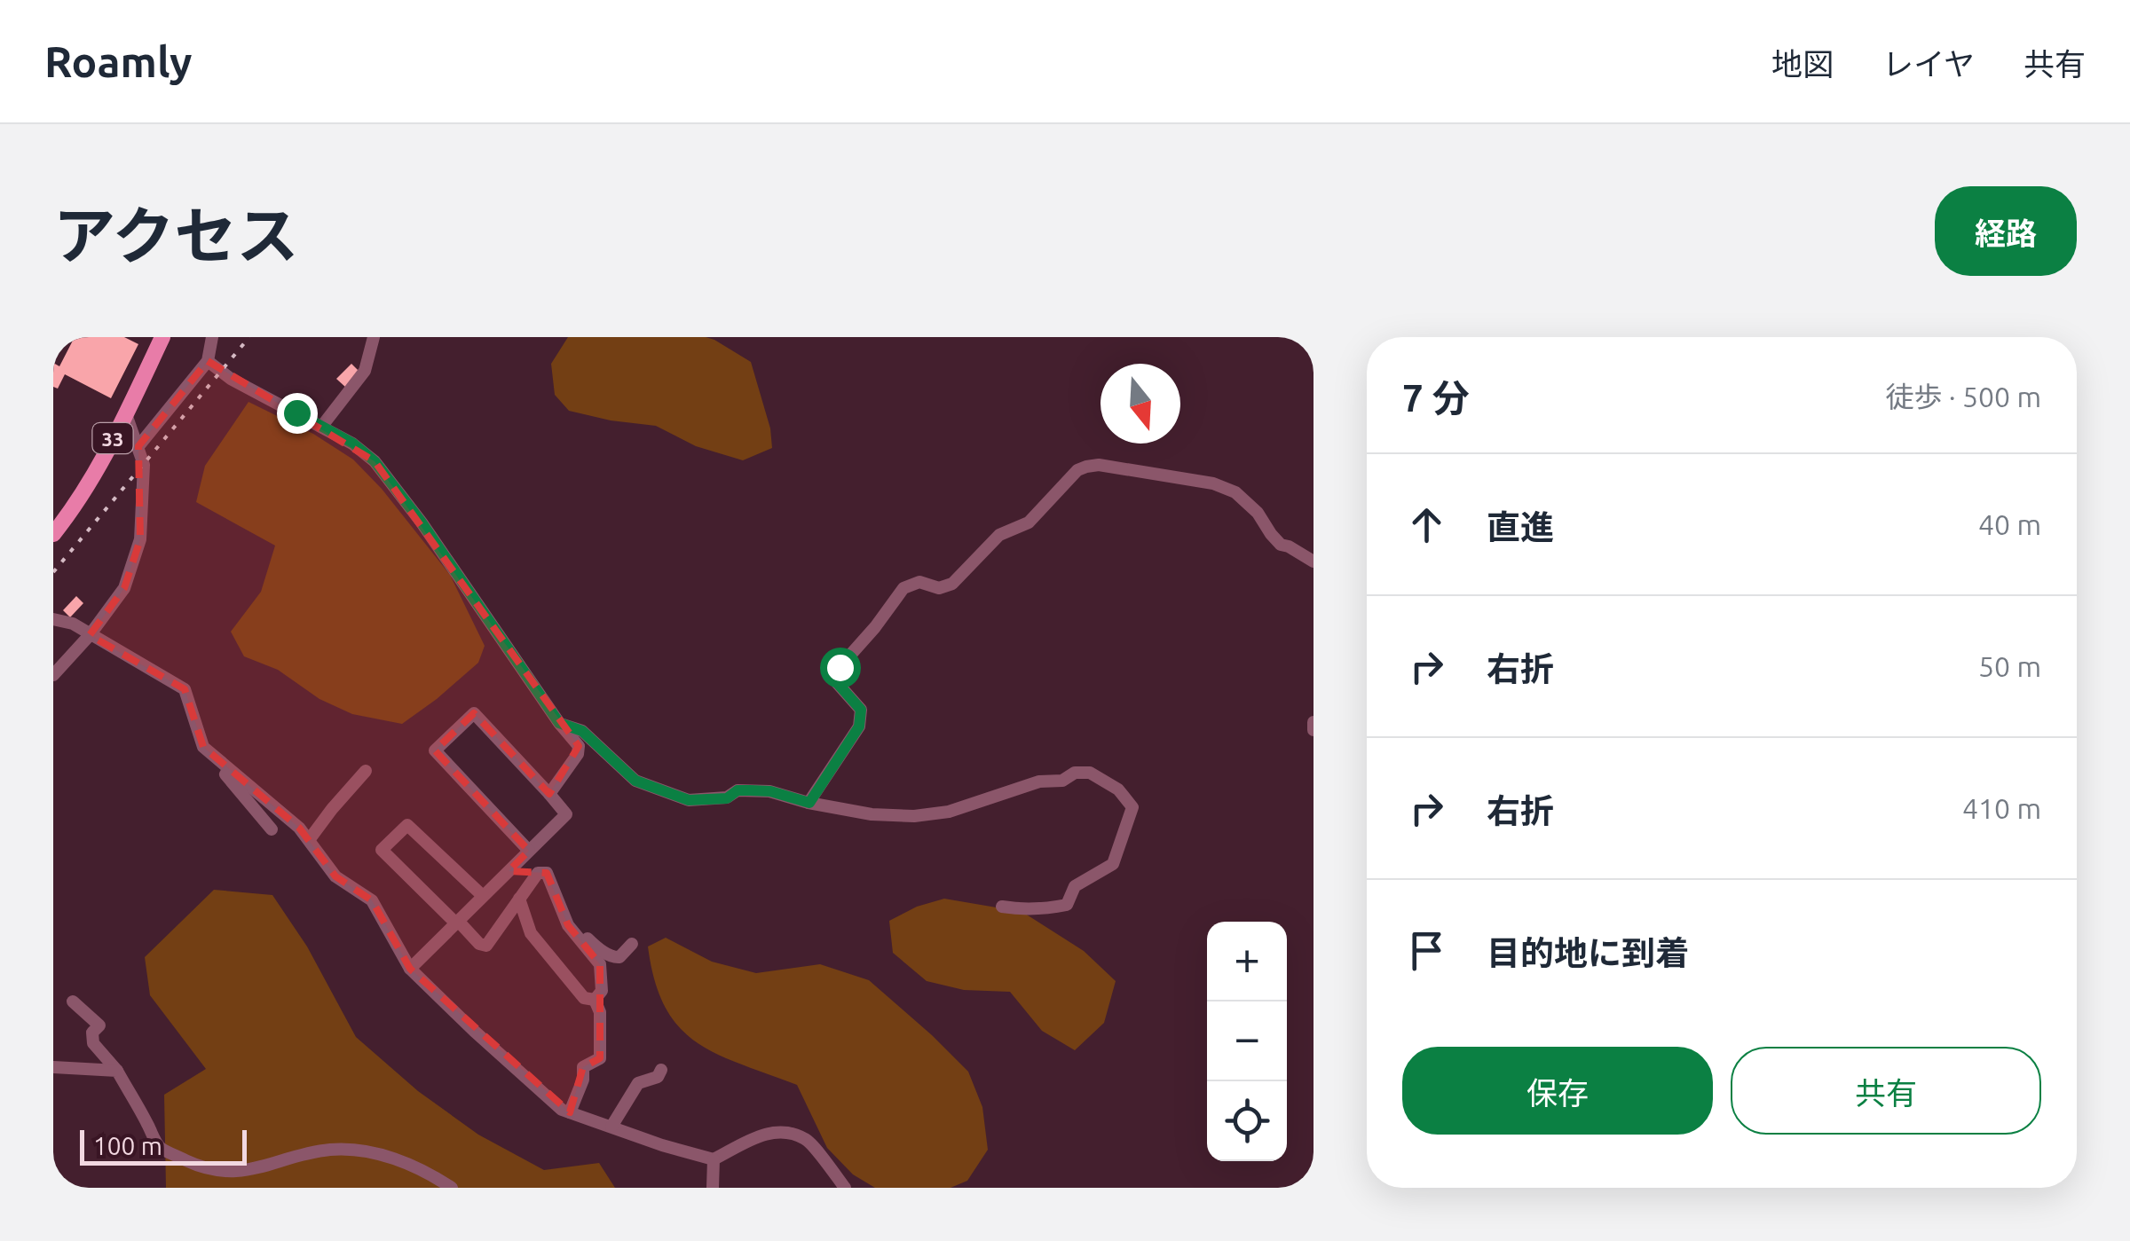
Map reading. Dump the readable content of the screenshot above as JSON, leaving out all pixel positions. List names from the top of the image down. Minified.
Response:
{"streets":{"main road":["33"]},"scale_bar":"100 m","north":"bottom","page":{"header":"Roamly","nav":["地図","レイヤ","共有"],"title":"アクセス","buttons":["経路",["保存","共有"]],"heading":["7 分","徒歩 · 500 m"],"list":[["直進","40 m"],["右折","50 m"],["右折","410 m"],"目的地に到着"],"map_buttons":["+","−"],"scale":"100 m"}}
